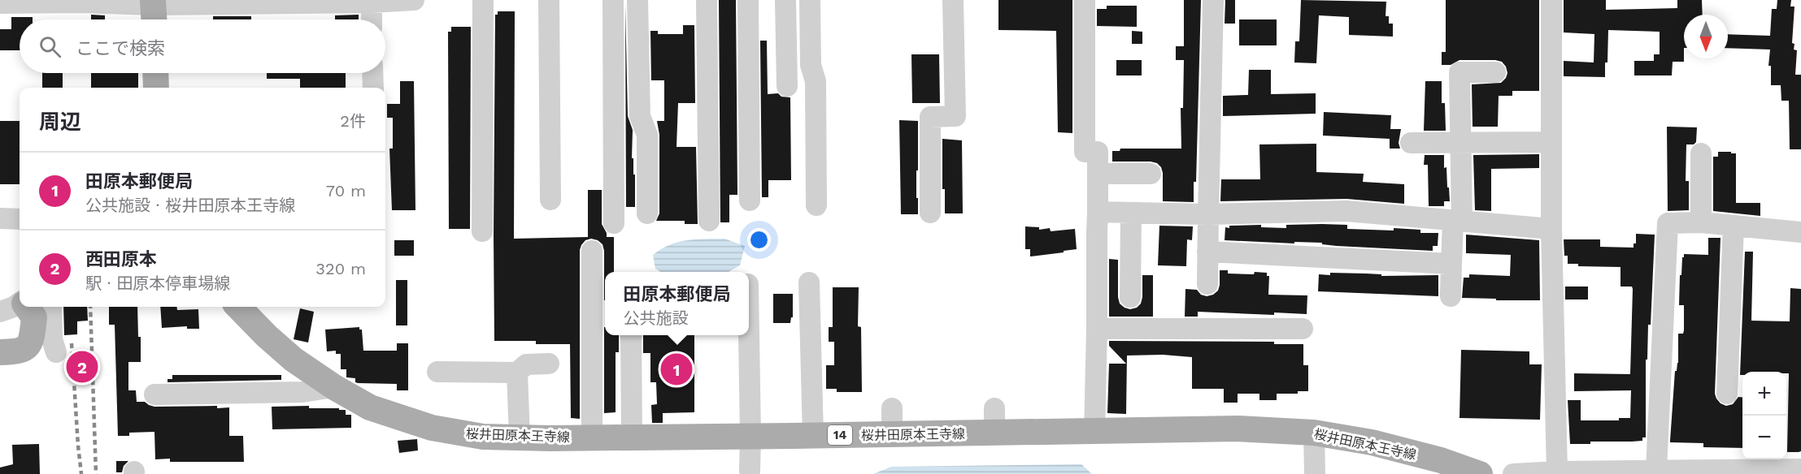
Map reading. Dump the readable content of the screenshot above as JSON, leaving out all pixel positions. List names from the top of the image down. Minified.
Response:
{"streets":{"main road":["桜井田原本王寺線","14"]},"north":"bottom","page":{"search":"ここで検索","heading":["周辺","2件"],"list":[{"mark":"1","name":"田原本郵便局","note":"公共施設 · 桜井田原本王寺線","value":"70 m"},{"mark":"2","name":"西田原本","note":"駅 · 田原本停車場線","value":"320 m"}],"popup":["田原本郵便局","公共施設"],"pins":["2","1"],"map_buttons":["+","−"]}}
